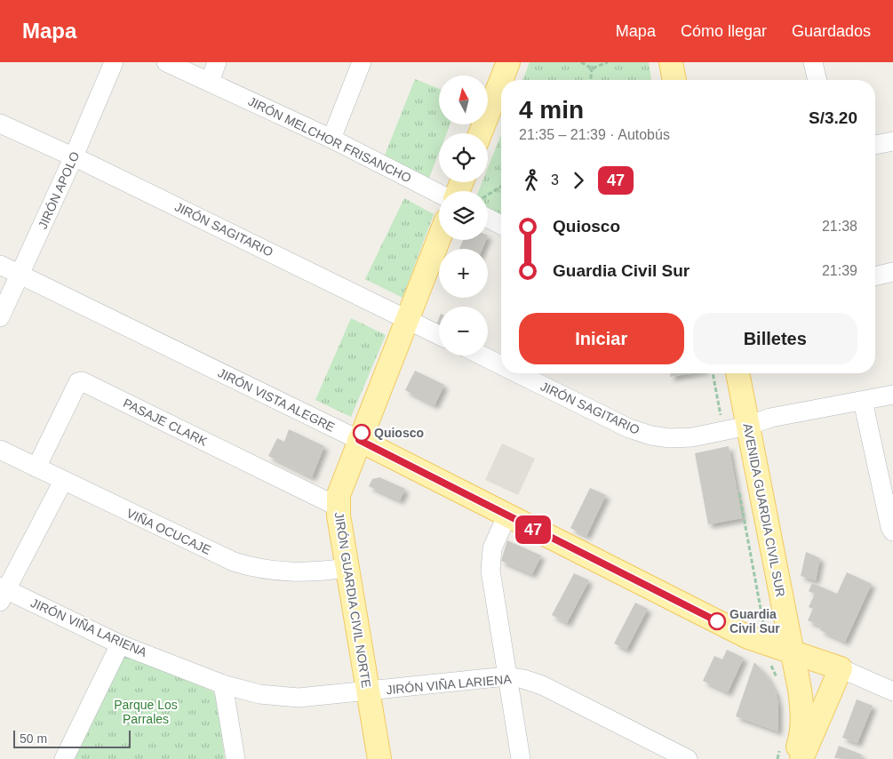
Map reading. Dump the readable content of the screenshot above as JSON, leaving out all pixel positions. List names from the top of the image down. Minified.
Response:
{"streets":{"main road":["JIRÓN VISTA ALEGRE","AVENIDA GUARDIA CIVIL SUR","JIRÓN GUARDIA CIVIL NORTE"],"street":["JIRÓN MELCHOR FRISANCHO","JIRÓN APOLO","JIRÓN SAGITARIO","PASAJE CLARK","VIÑA OCUCAJE","JIRÓN VIÑA LARIENA"]},"crossings":[["JIRÓN APOLO","JIRÓN SAGITARIO"],["JIRÓN APOLO","JIRÓN VISTA ALEGRE"],["JIRÓN SAGITARIO","AVENIDA GUARDIA CIVIL SUR"],["JIRÓN SAGITARIO","JIRÓN GUARDIA CIVIL NORTE"],["JIRÓN VISTA ALEGRE","AVENIDA GUARDIA CIVIL SUR"],["JIRÓN VISTA ALEGRE","JIRÓN GUARDIA CIVIL NORTE"],["PASAJE CLARK","VIÑA OCUCAJE"],["PASAJE CLARK","JIRÓN GUARDIA CIVIL NORTE"],["VIÑA OCUCAJE","JIRÓN GUARDIA CIVIL NORTE"],["JIRÓN GUARDIA CIVIL NORTE","JIRÓN VIÑA LARIENA"]],"parks":["Parque Los Parrales"],"places":["Quiosco","Guardia Civil Sur"],"lines":["bus line 47"],"scale_bar":"50 m","north":"top","page":{"header":"Mapa","nav":["Mapa","Cómo llegar","Guardados"],"on_map":"47","map_buttons":["+","−"],"heading":["4 min","21:35 – 21:39 · Autobús","S/3.20"],"legs":["3","47"],"list":[{"name":"Quiosco","value":"21:38"},{"name":"Guardia Civil Sur","value":"21:39"}],"buttons":["Iniciar","Billetes"],"scale":"50 m"}}
